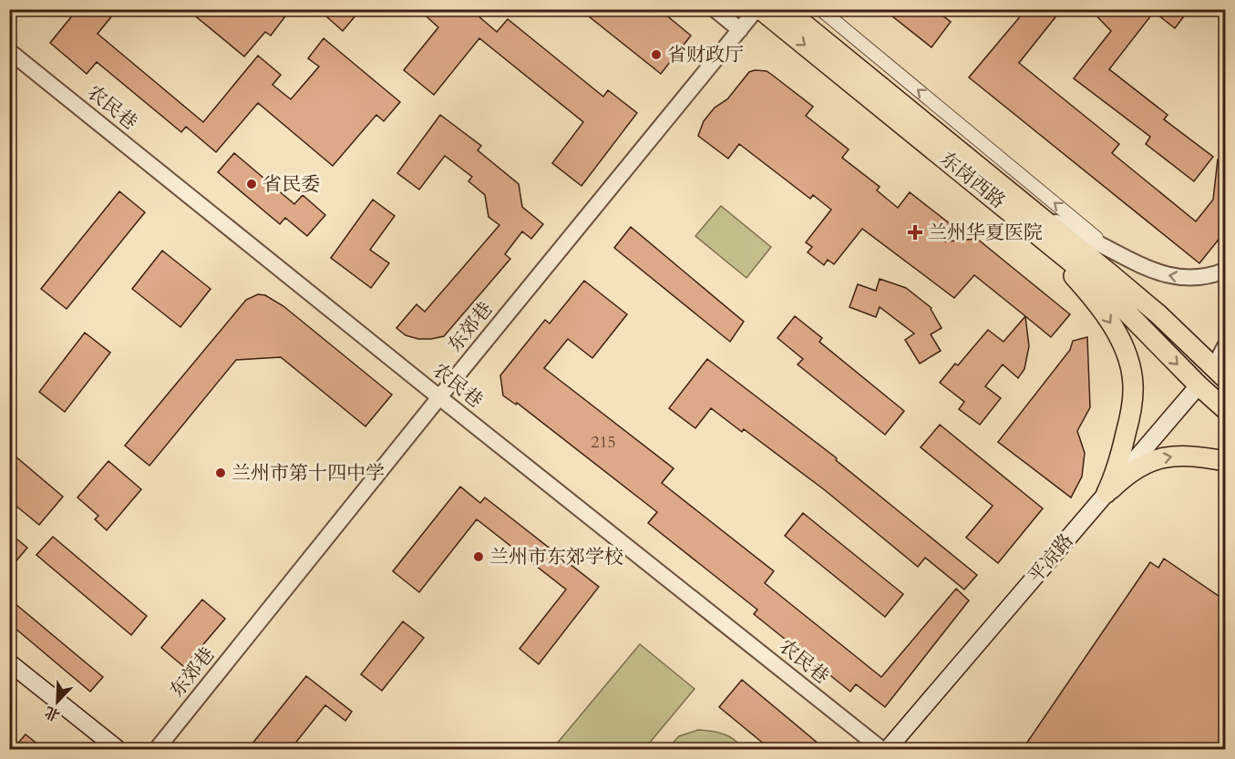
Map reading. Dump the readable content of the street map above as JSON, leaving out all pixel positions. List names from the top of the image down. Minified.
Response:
{"streets":{"main road":["东岗西路","平凉路"],"street":["农民巷","东郊巷"]},"crossings":[["农民巷","东郊巷"],["东岗西路","东郊巷"],["东岗西路","平凉路"]],"places":{"other":["省财政厅","省民委","兰州市第十四中学","兰州市东郊学校"],"health":["兰州华夏医院"]},"house_numbers":["215"],"north":"bottom left"}
